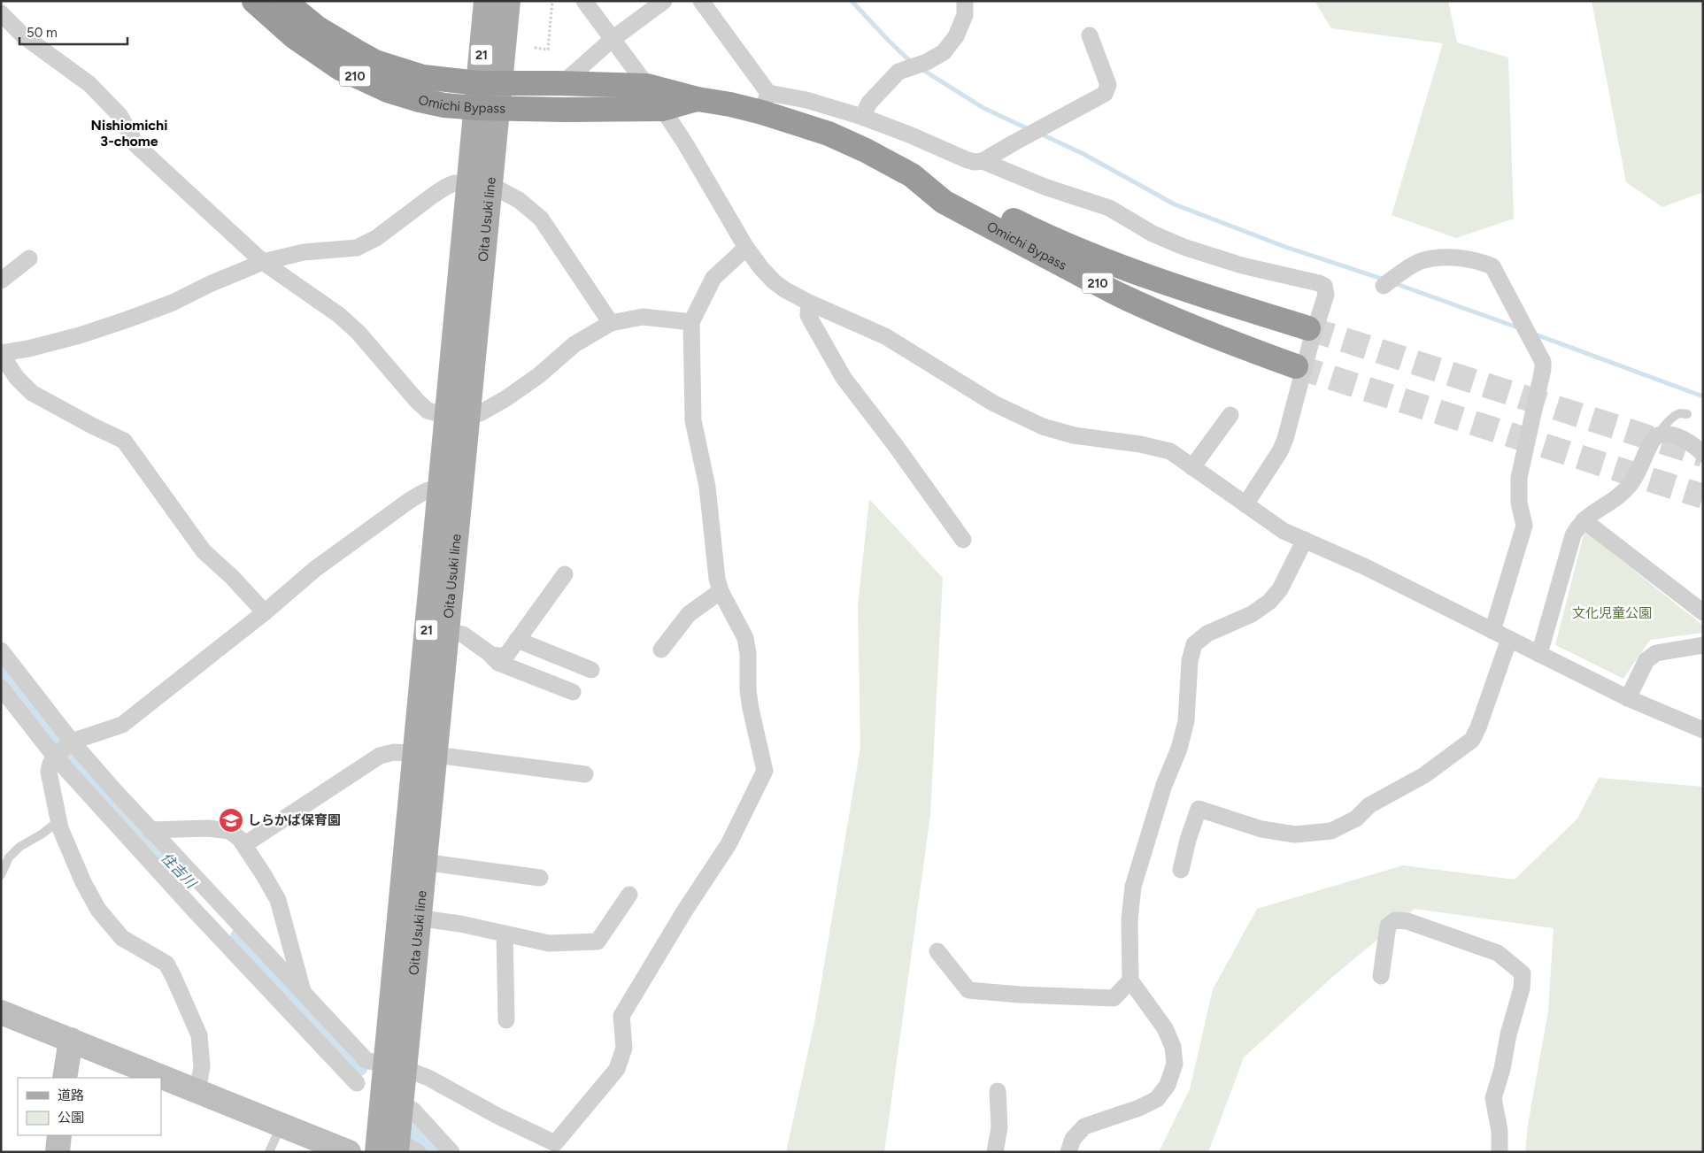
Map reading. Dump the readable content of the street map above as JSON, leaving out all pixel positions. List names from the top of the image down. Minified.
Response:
{"streets":{"highway":["210","Omichi Bypass"],"main road":["21","Oita Usuki line"]},"crossings":[["Omichi Bypass","Oita Usuki line"]],"districts":["Nishiomichi 3-chome"],"water":["住吉川"],"parks":["文化児童公園"],"places":{"school or university":["しらかば保育園"]},"legend":["道路","公園"],"scale_bar":"50 m"}
